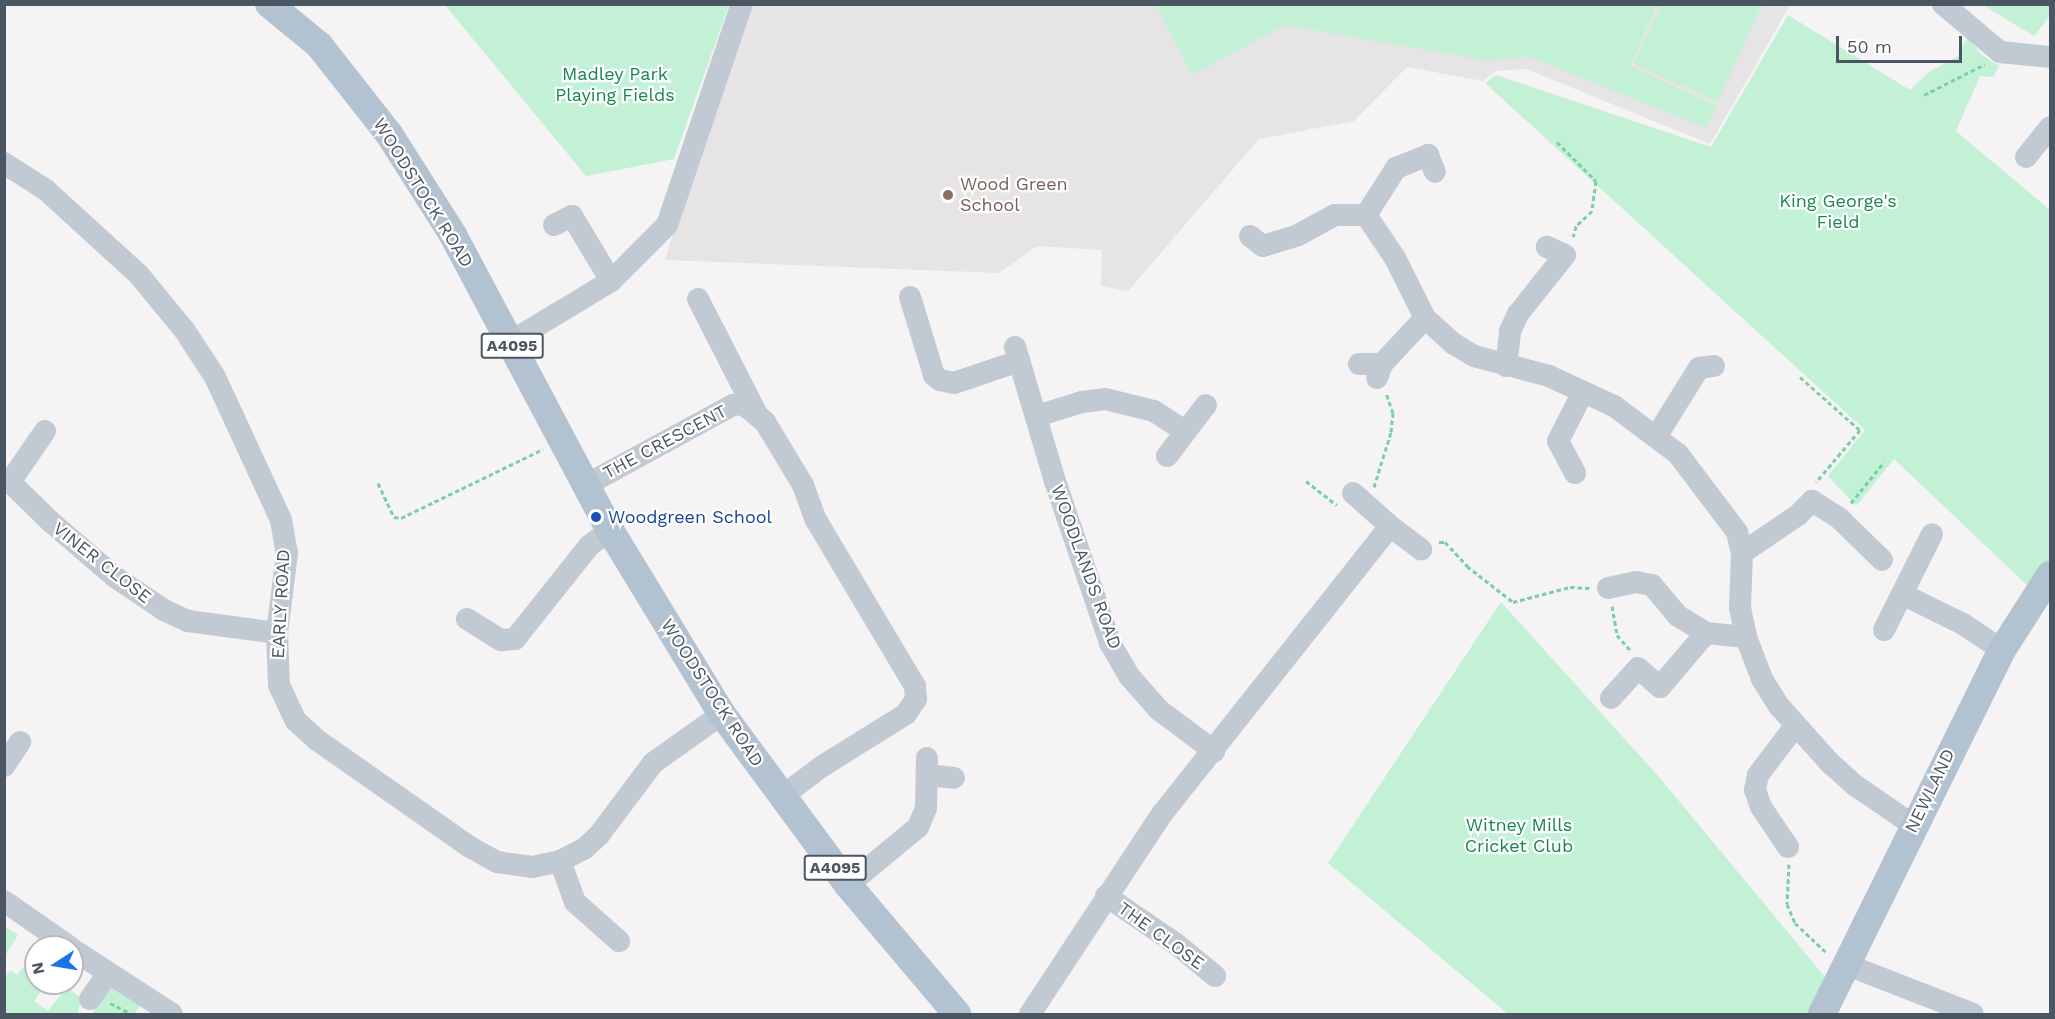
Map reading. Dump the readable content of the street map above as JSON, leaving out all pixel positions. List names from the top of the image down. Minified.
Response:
{"streets":{"main road":["WOODSTOCK ROAD","A4095","NEWLAND"],"street":["THE CRESCENT","VINER CLOSE","WOODLANDS ROAD","EARLY ROAD","THE CLOSE"]},"crossings":[["WOODSTOCK ROAD","THE CRESCENT"],["WOODSTOCK ROAD","EARLY ROAD"],["VINER CLOSE","EARLY ROAD"]],"parks":["Madley Park Playing Fields","King George's Field","Witney Mills Cricket Club"],"places":["Wood Green School","Woodgreen School"],"scale_bar":"50 m","north":"left"}
